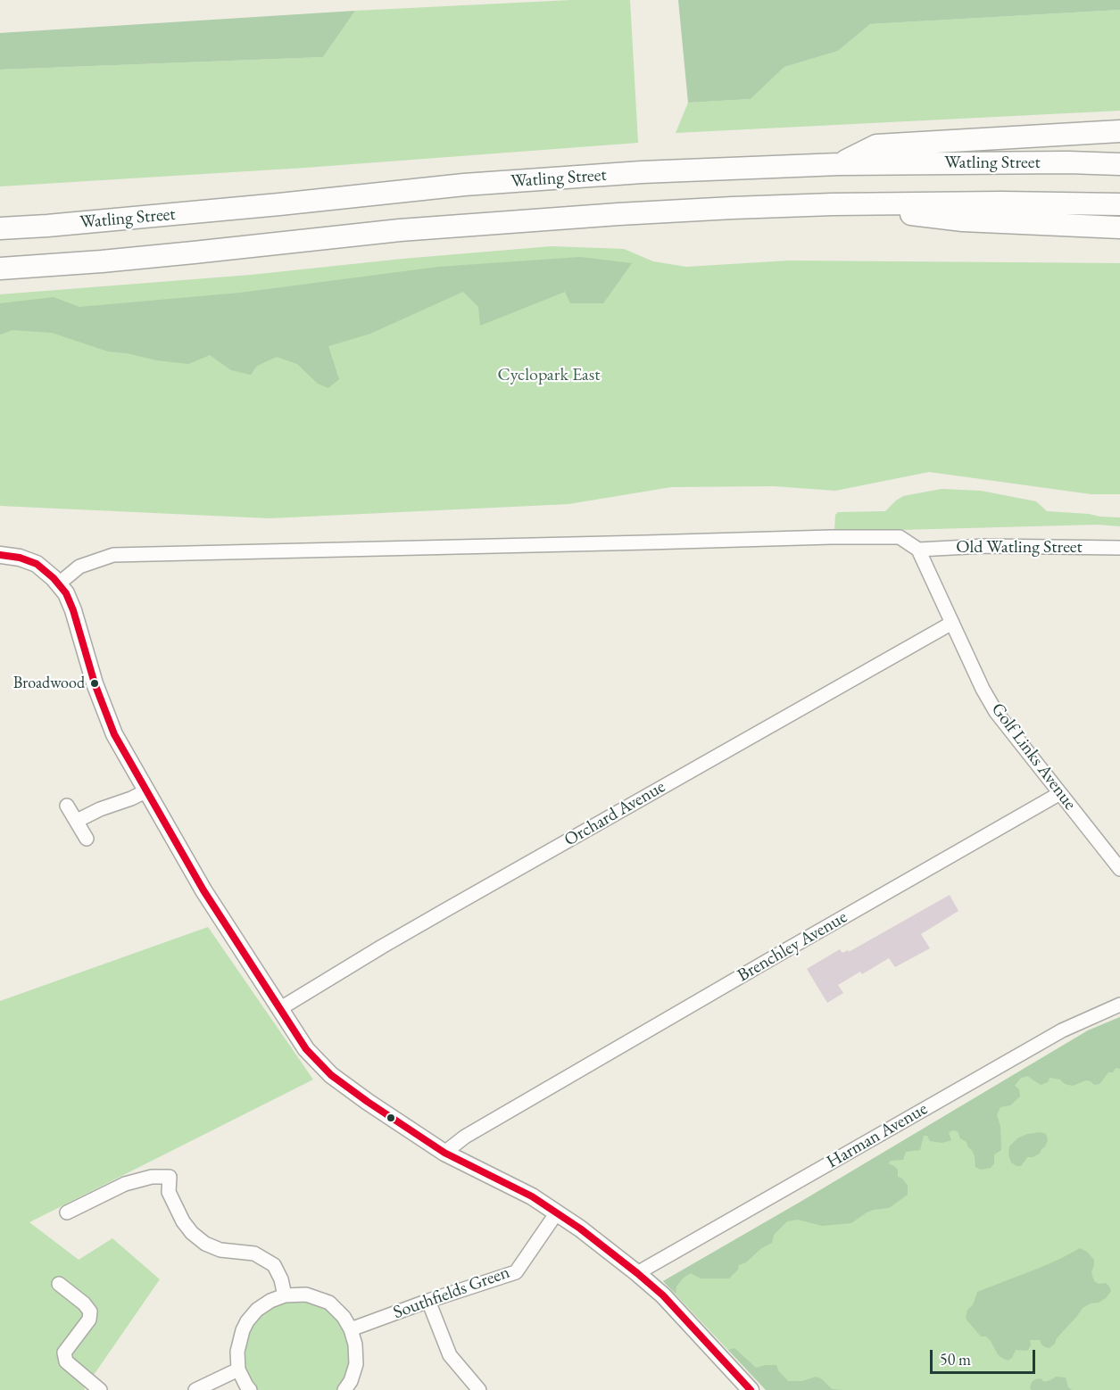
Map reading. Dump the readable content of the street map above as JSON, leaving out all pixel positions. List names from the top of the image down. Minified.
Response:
{"streets":{"highway":["Watling Street"],"street":["Old Watling Street","Golf Links Avenue","Orchard Avenue","Brenchley Avenue","Harman Avenue","Southfields Green"]},"crossings":[["Old Watling Street","Golf Links Avenue"],["Golf Links Avenue","Orchard Avenue"],["Golf Links Avenue","Brenchley Avenue"]],"parks":["Cyclopark East"],"places":["Broadwood"],"scale_bar":"50 m"}
